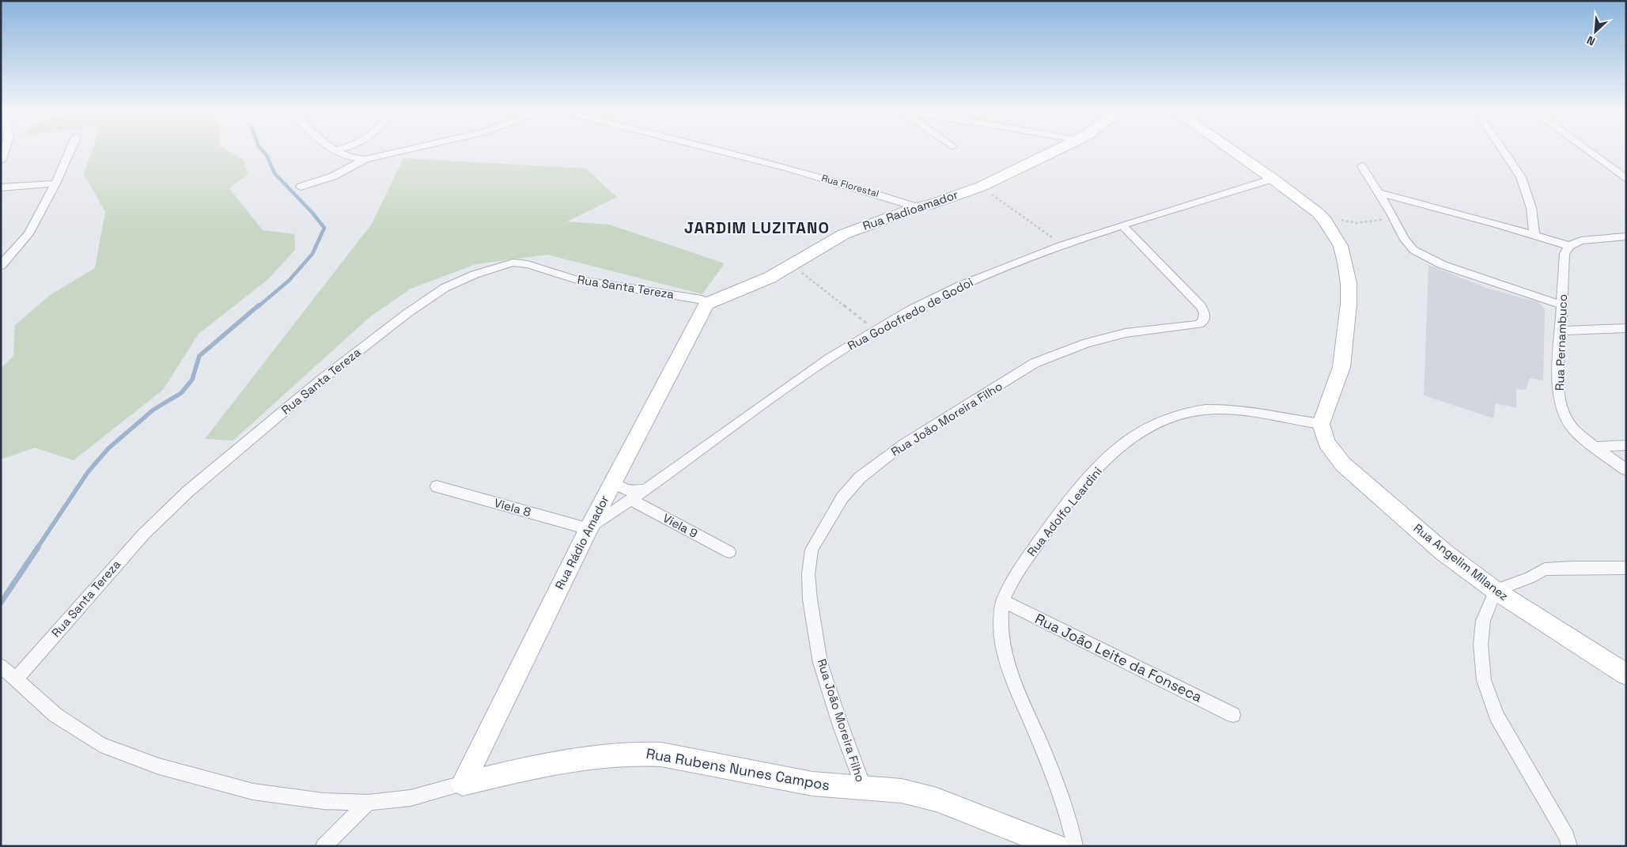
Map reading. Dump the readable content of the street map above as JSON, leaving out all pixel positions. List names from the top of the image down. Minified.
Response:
{"streets":{"street":["Rua Florestal","Rua Radioamador","Rua Santa Tereza","Rua Godofredo de Godoi","Rua Pernambuco","Rua João Moreira Filho","Viela 8","Rua Adolfo Leardini","Viela 9","Rua Rádio Amador","Rua Angelim Milanez","Rua João Leite da Fonseca","Rua Rubens Nunes Campos"]},"crossings":[["Rua Florestal","Rua Radioamador"],["Rua Radioamador","Rua Santa Tereza"],["Rua Radioamador","Rua Rádio Amador"],["Rua Santa Tereza","Rua Rádio Amador"],["Rua Santa Tereza","Rua Rubens Nunes Campos"],["Rua Godofredo de Godoi","Rua João Moreira Filho"],["Rua Godofredo de Godoi","Viela 8"],["Rua Godofredo de Godoi","Viela 9"],["Rua Godofredo de Godoi","Rua Rádio Amador"],["Rua João Moreira Filho","Rua Rubens Nunes Campos"],["Viela 8","Rua Rádio Amador"],["Rua Adolfo Leardini","Rua Angelim Milanez"],["Rua Adolfo Leardini","Rua João Leite da Fonseca"],["Rua Rádio Amador","Rua Rubens Nunes Campos"]],"districts":["JARDIM LUZITANO"],"north":"bottom left"}
